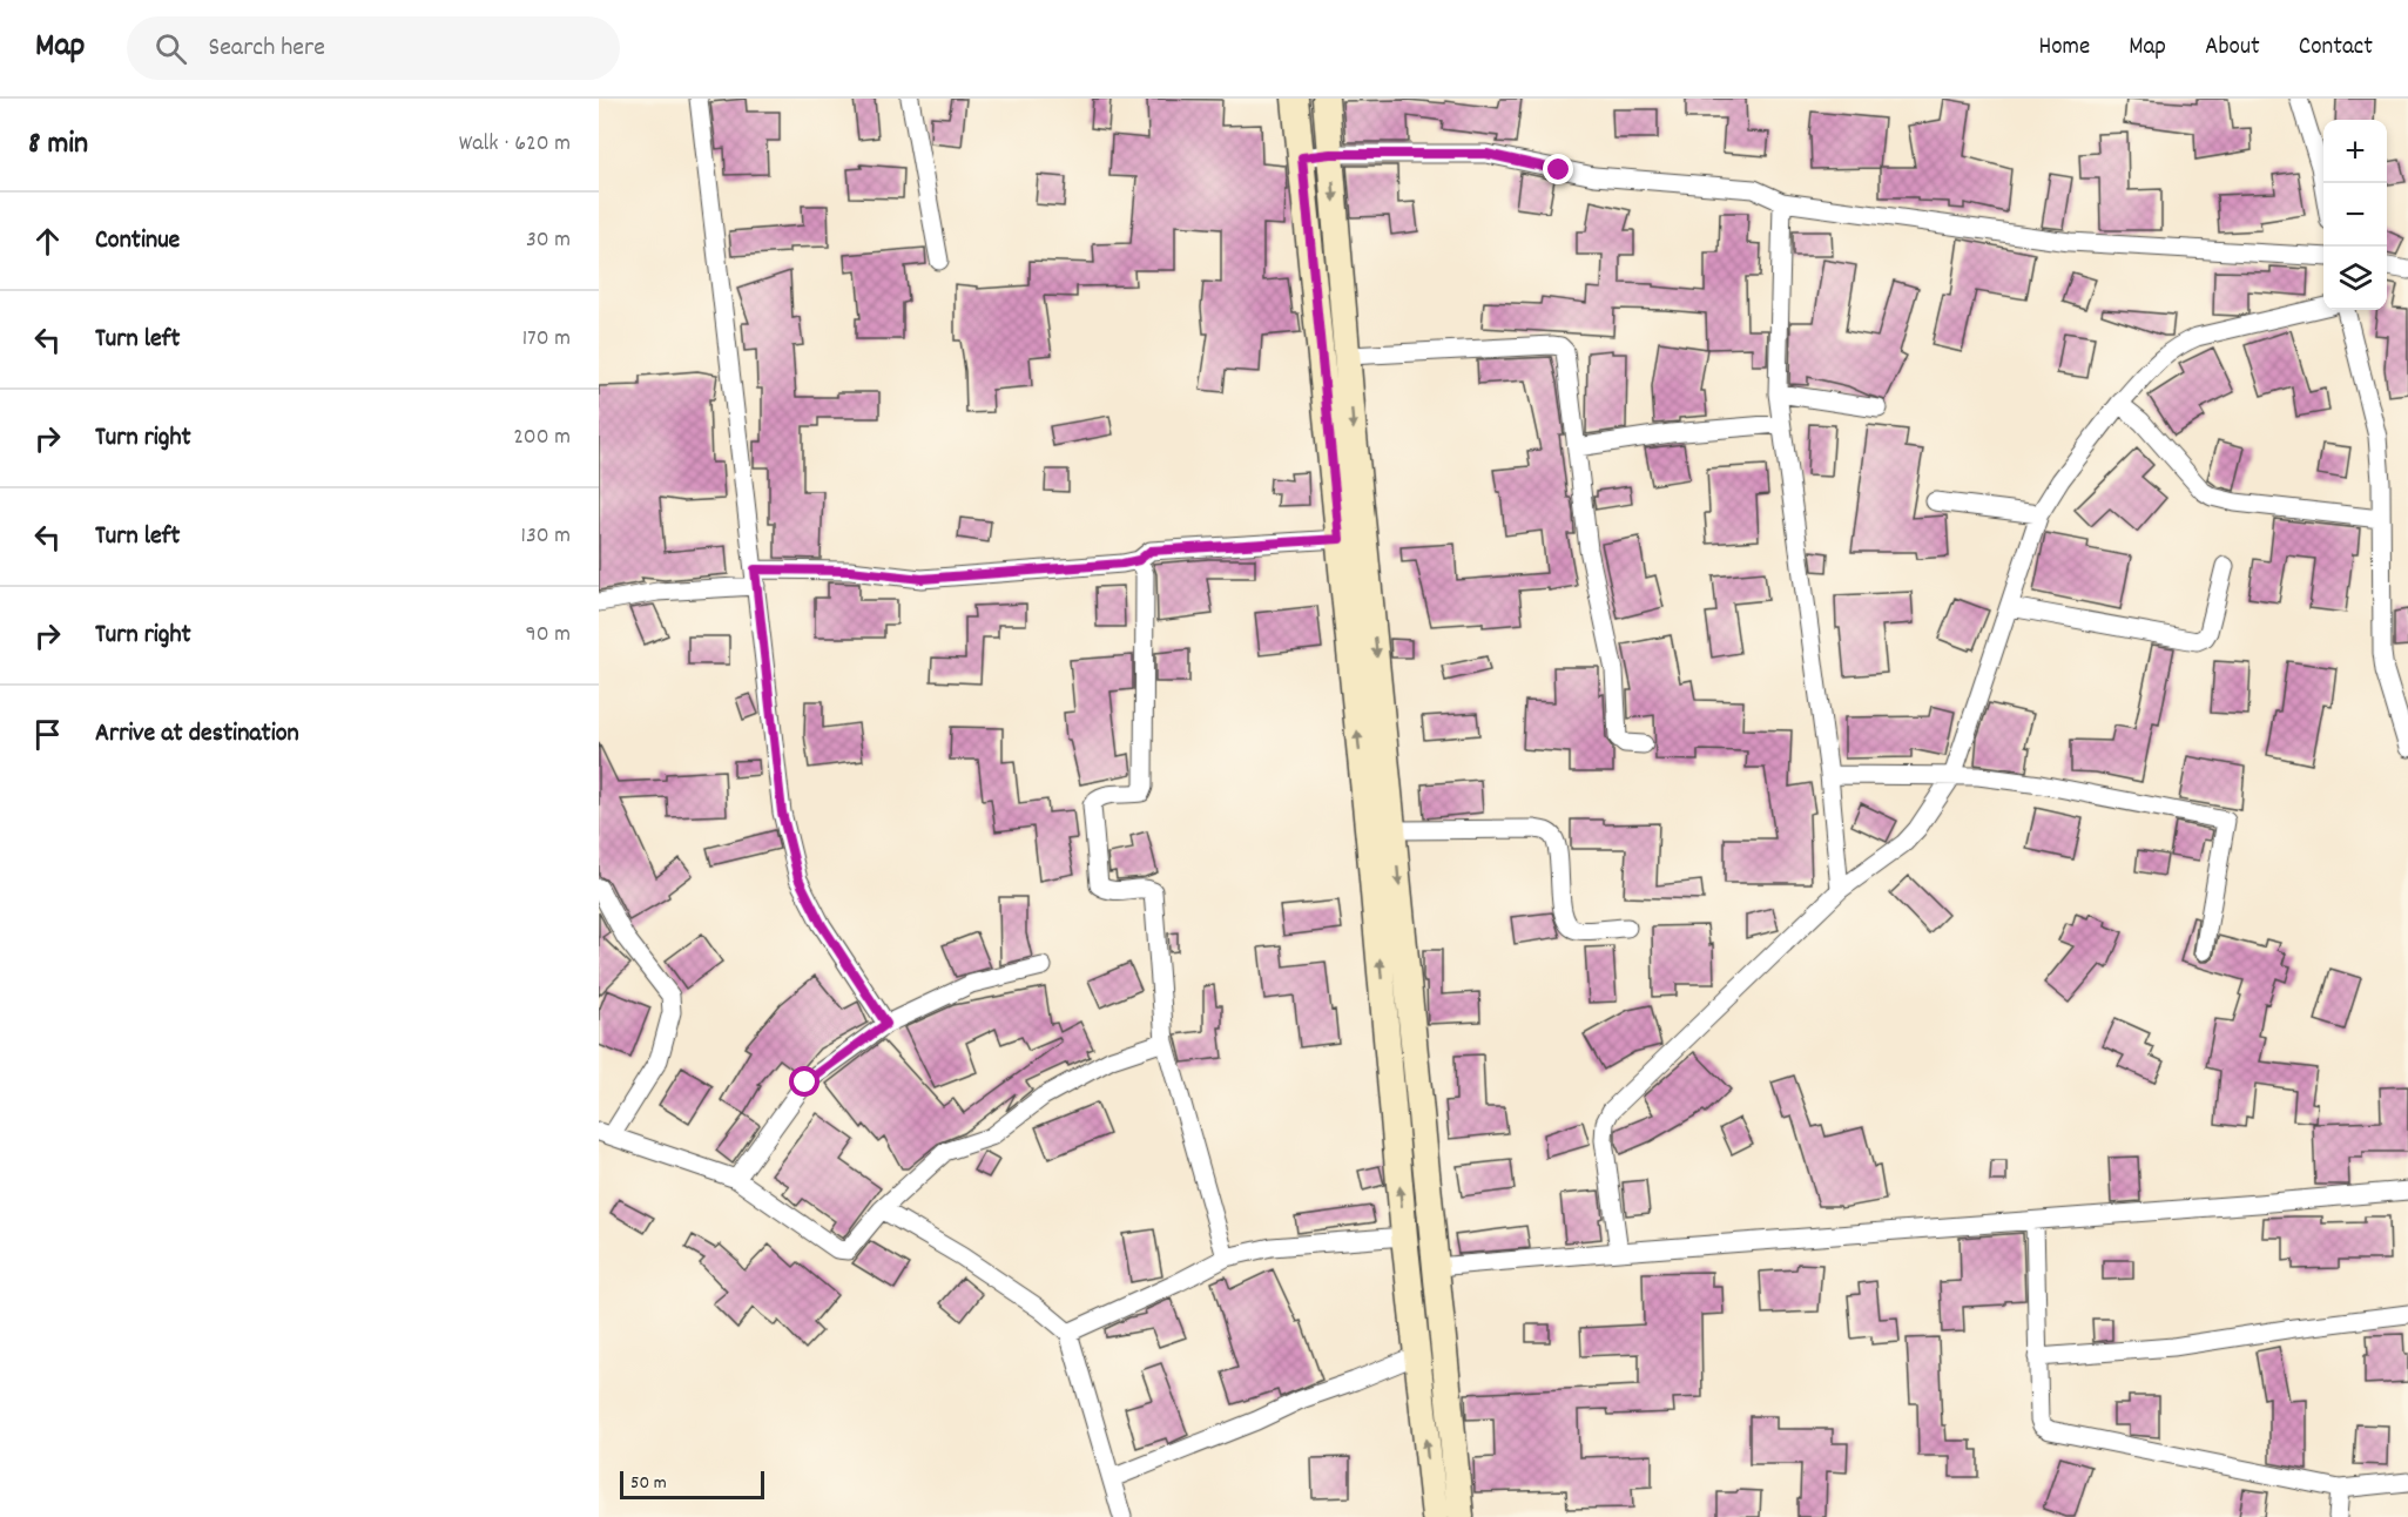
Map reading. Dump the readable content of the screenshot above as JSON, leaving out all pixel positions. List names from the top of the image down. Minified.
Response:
{"scale_bar":"50 m","page":{"header":"Map","search":"Search here","nav":["Home","Map","About","Contact"],"heading":["8 min","Walk · 620 m"],"map_buttons":["+","−"],"list":[["Continue","30 m"],["Turn left","170 m"],["Turn right","200 m"],["Turn left","130 m"],["Turn right","90 m"],"Arrive at destination"],"scale":"50 m"}}
